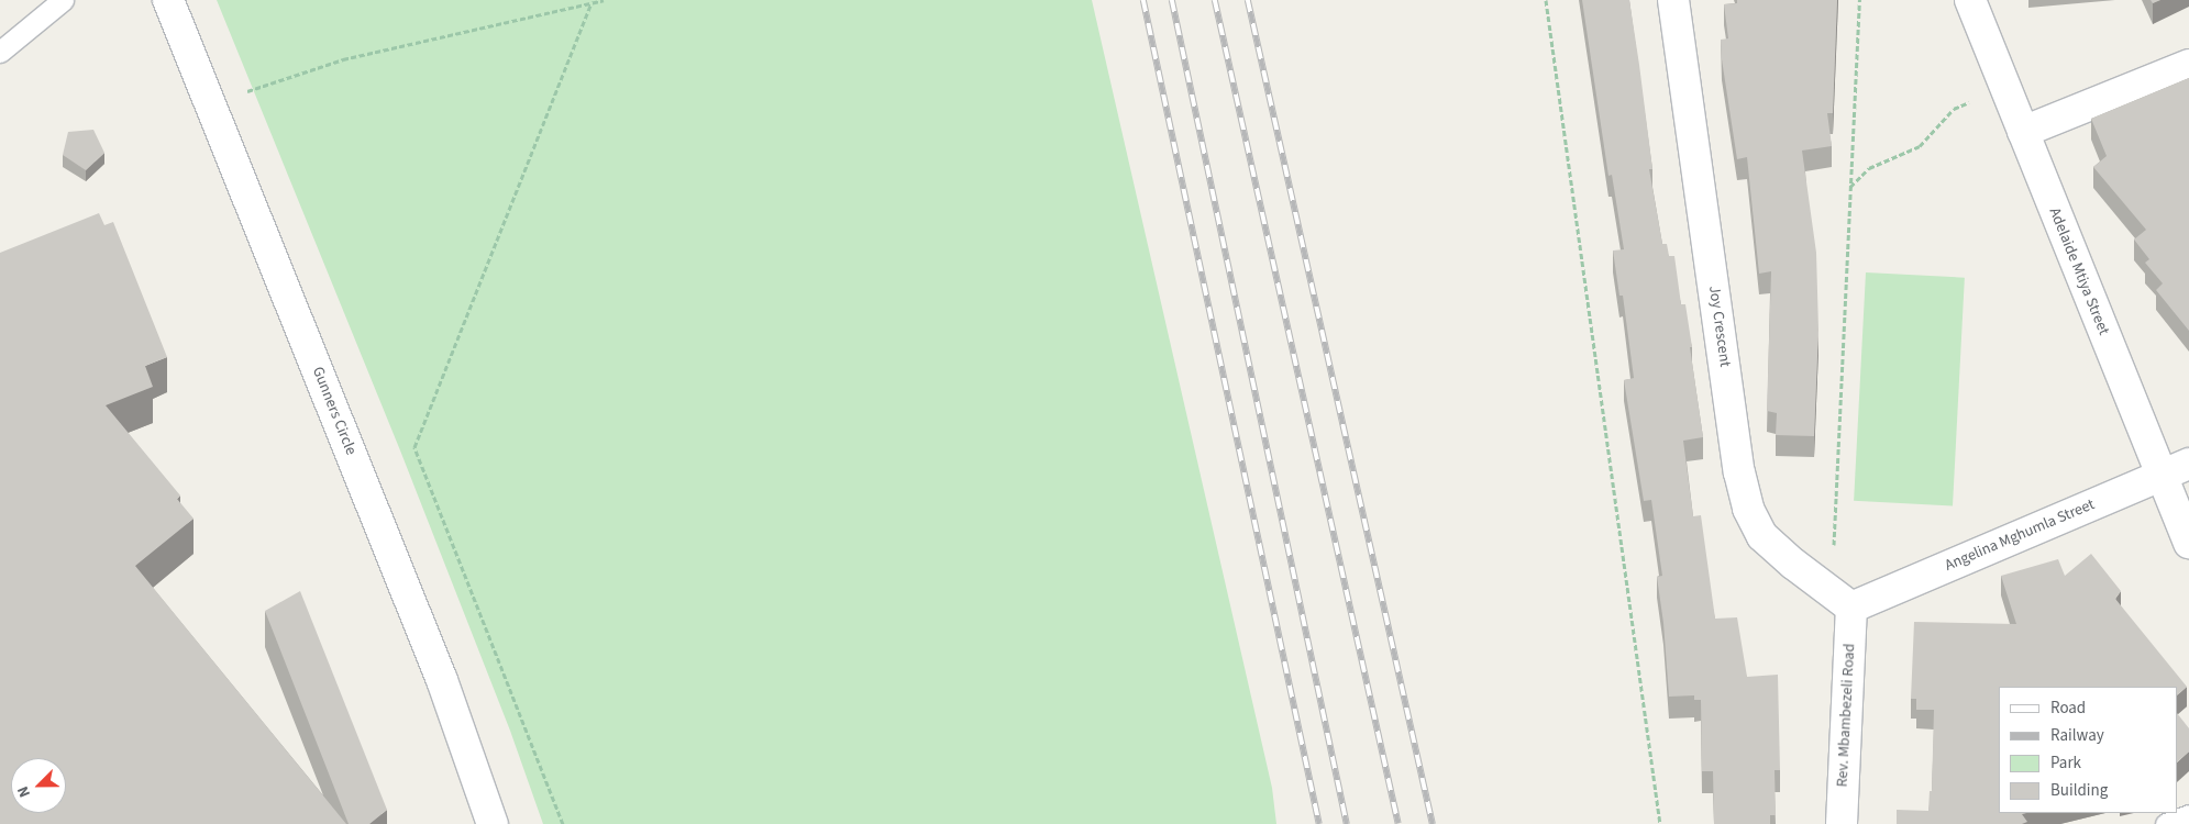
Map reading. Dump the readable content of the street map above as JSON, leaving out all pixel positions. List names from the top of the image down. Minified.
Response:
{"streets":{"street":["Adelaide Mtiya Street","Joy Crescent","Gunners Circle","Angelina Mghumla Street","Rev. Mbambezeli Road"]},"crossings":[["Adelaide Mtiya Street","Angelina Mghumla Street"],["Joy Crescent","Angelina Mghumla Street"],["Joy Crescent","Rev. Mbambezeli Road"],["Angelina Mghumla Street","Rev. Mbambezeli Road"]],"legend":["Road","Railway","Park","Building"],"north":"bottom left"}
